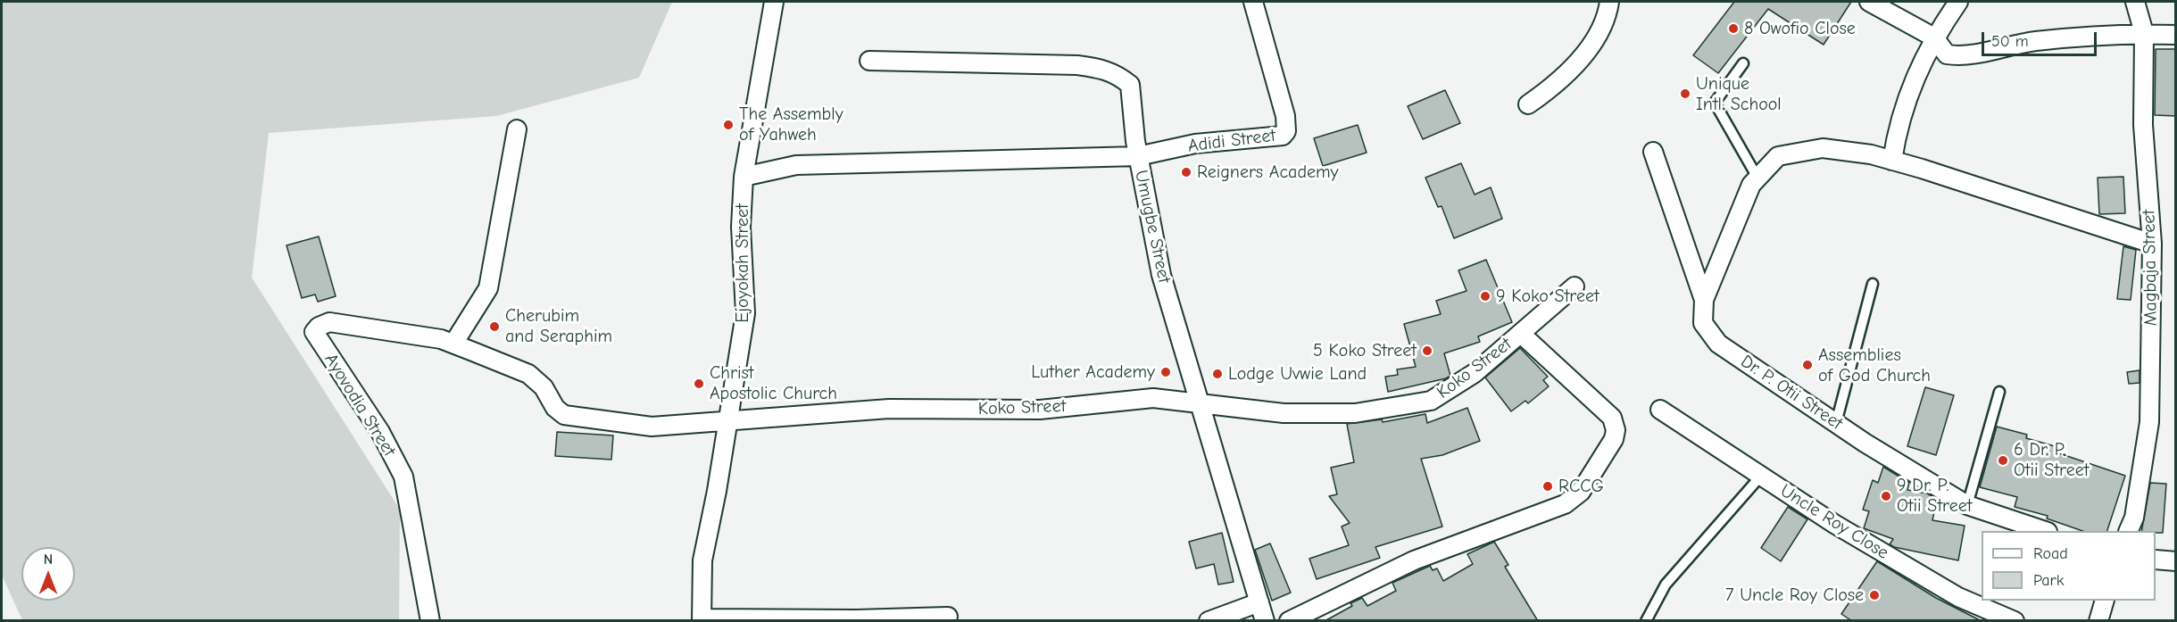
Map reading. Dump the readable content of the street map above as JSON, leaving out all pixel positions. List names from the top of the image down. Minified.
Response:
{"streets":{"street":["Adidi Street","Umugbe Street","Ejoyokah Street","Magbaja Street","Koko Street","Dr. P. Otii Street","Ayovodia Street","Uncle Roy Close"]},"crossings":[["Adidi Street","Umugbe Street"],["Umugbe Street","Koko Street"],["Ejoyokah Street","Koko Street"],["Koko Street","Ayovodia Street"]],"places":["8 Owofio Close","Unique Intl. School","The Assembly of Yahweh","Reigners Academy","9 Koko Street","Cherubim and Seraphim","5 Koko Street","Assemblies of God Church","Luther Academy","Lodge Uvwie Land","Christ Apostolic Church","6 Dr. P. Otii Street","RCCG","9 Dr. P. Otii Street","7 Uncle Roy Close"],"legend":["Road","Park"],"scale_bar":"50 m","north":"top"}
